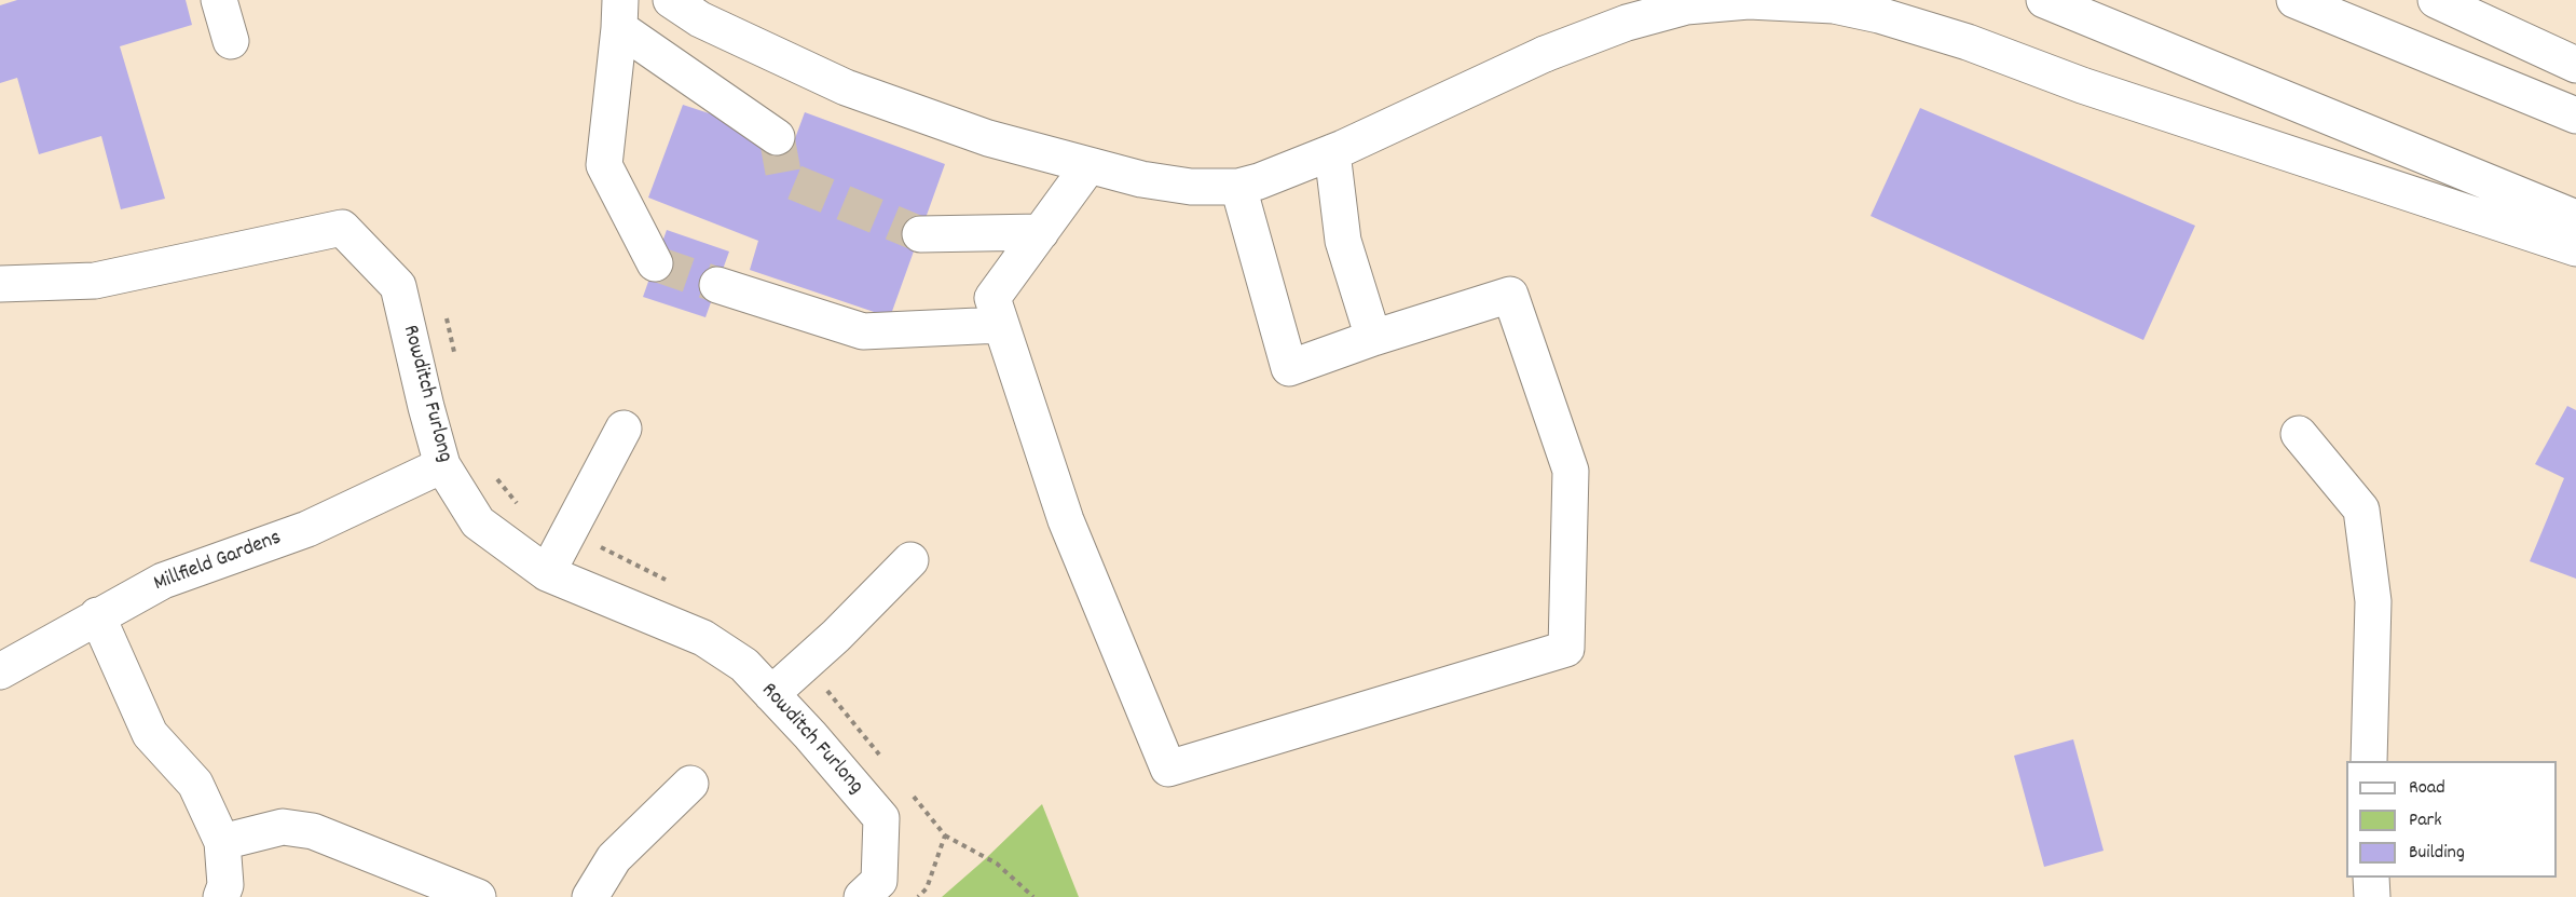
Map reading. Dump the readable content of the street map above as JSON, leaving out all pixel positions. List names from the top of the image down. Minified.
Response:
{"streets":{"main road":["Rowditch Furlong","Millfield Gardens"]},"crossings":[["Rowditch Furlong","Millfield Gardens"]],"legend":["Road","Park","Building"]}
